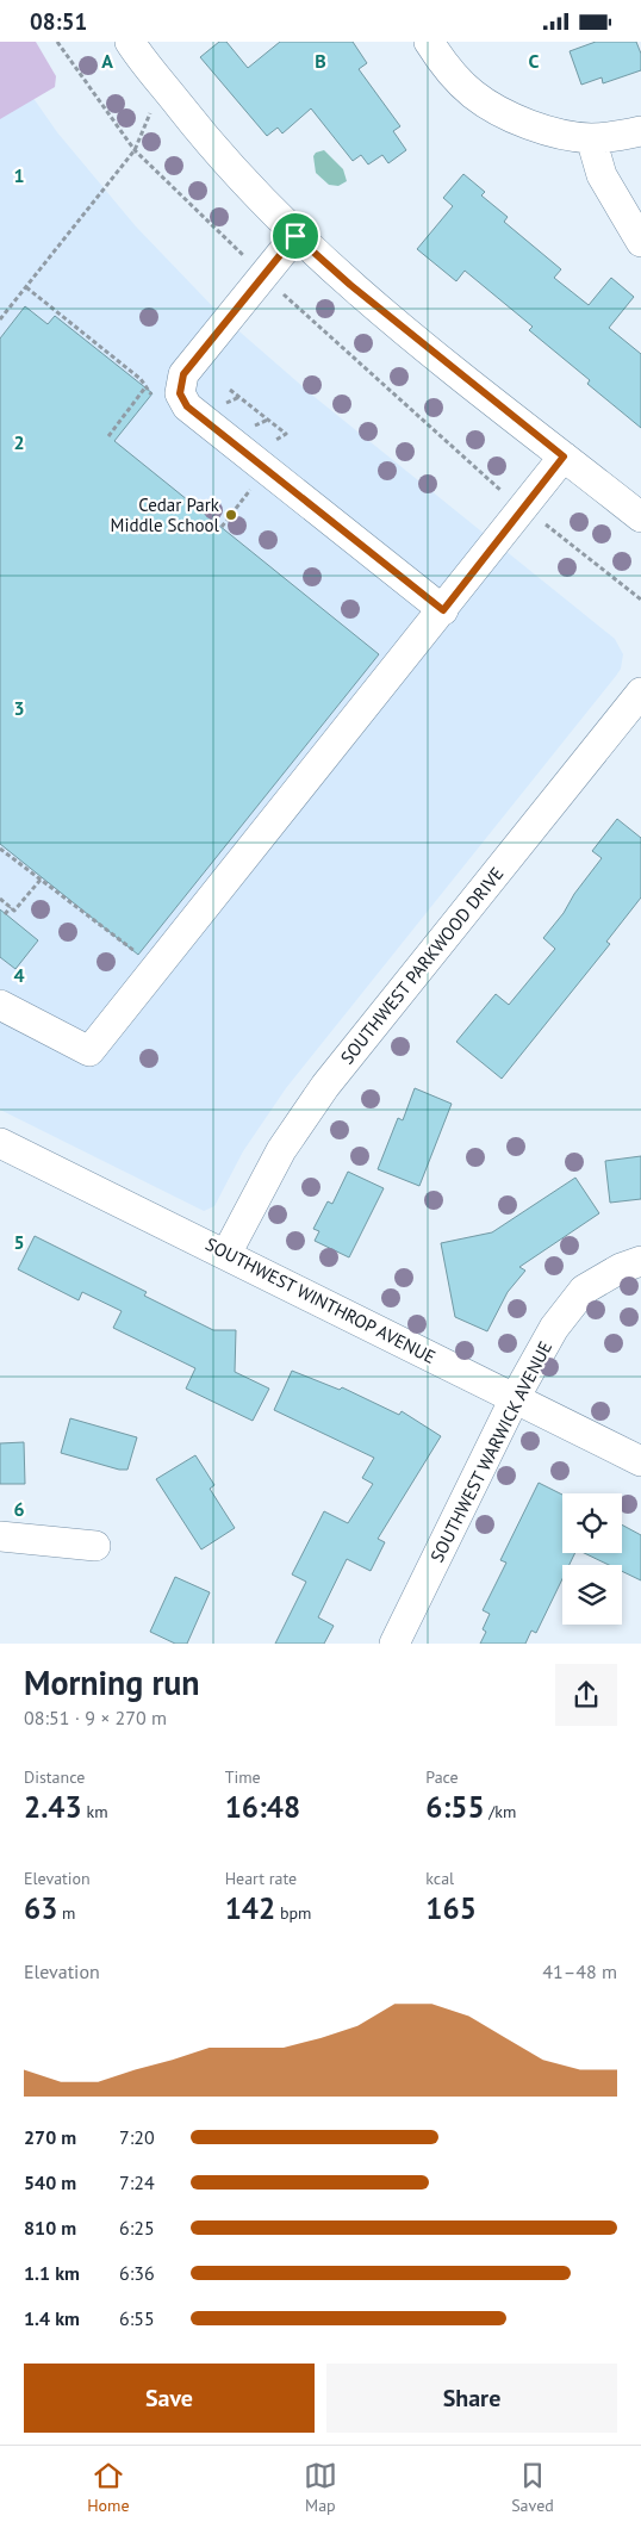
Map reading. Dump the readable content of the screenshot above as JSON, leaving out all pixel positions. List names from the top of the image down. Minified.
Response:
{"streets":{"street":["SOUTHWEST PARKWOOD DRIVE","SOUTHWEST WINTHROP AVENUE","SOUTHWEST WARWICK AVENUE"]},"crossings":[["SOUTHWEST PARKWOOD DRIVE","SOUTHWEST WINTHROP AVENUE"],["SOUTHWEST WINTHROP AVENUE","SOUTHWEST WARWICK AVENUE"]],"places":["Cedar Park Middle School"],"page":{"status":"08:51","heading":["Morning run","08:51 · 9 × 270 m"],"stats":[["Distance","2.43 km"],["Time","16:48"],["Pace","6:55 /km"],["Elevation","63 m"],["Heart rate","142 bpm"],["kcal","165"]],"chart":["Elevation","41–48 m"],"list":[{"name":"270 m","note":"7:20"},{"name":"540 m","note":"7:24"},{"name":"810 m","note":"6:25"},{"name":"1.1 km","note":"6:36"},{"name":"1.4 km","note":"6:55"}],"buttons":["Save","Share"],"tabs":["Home","Map","Saved"]},"grid":{"columns":["A","B","C"],"rows":["1","2","3","4","5","6"]}}
